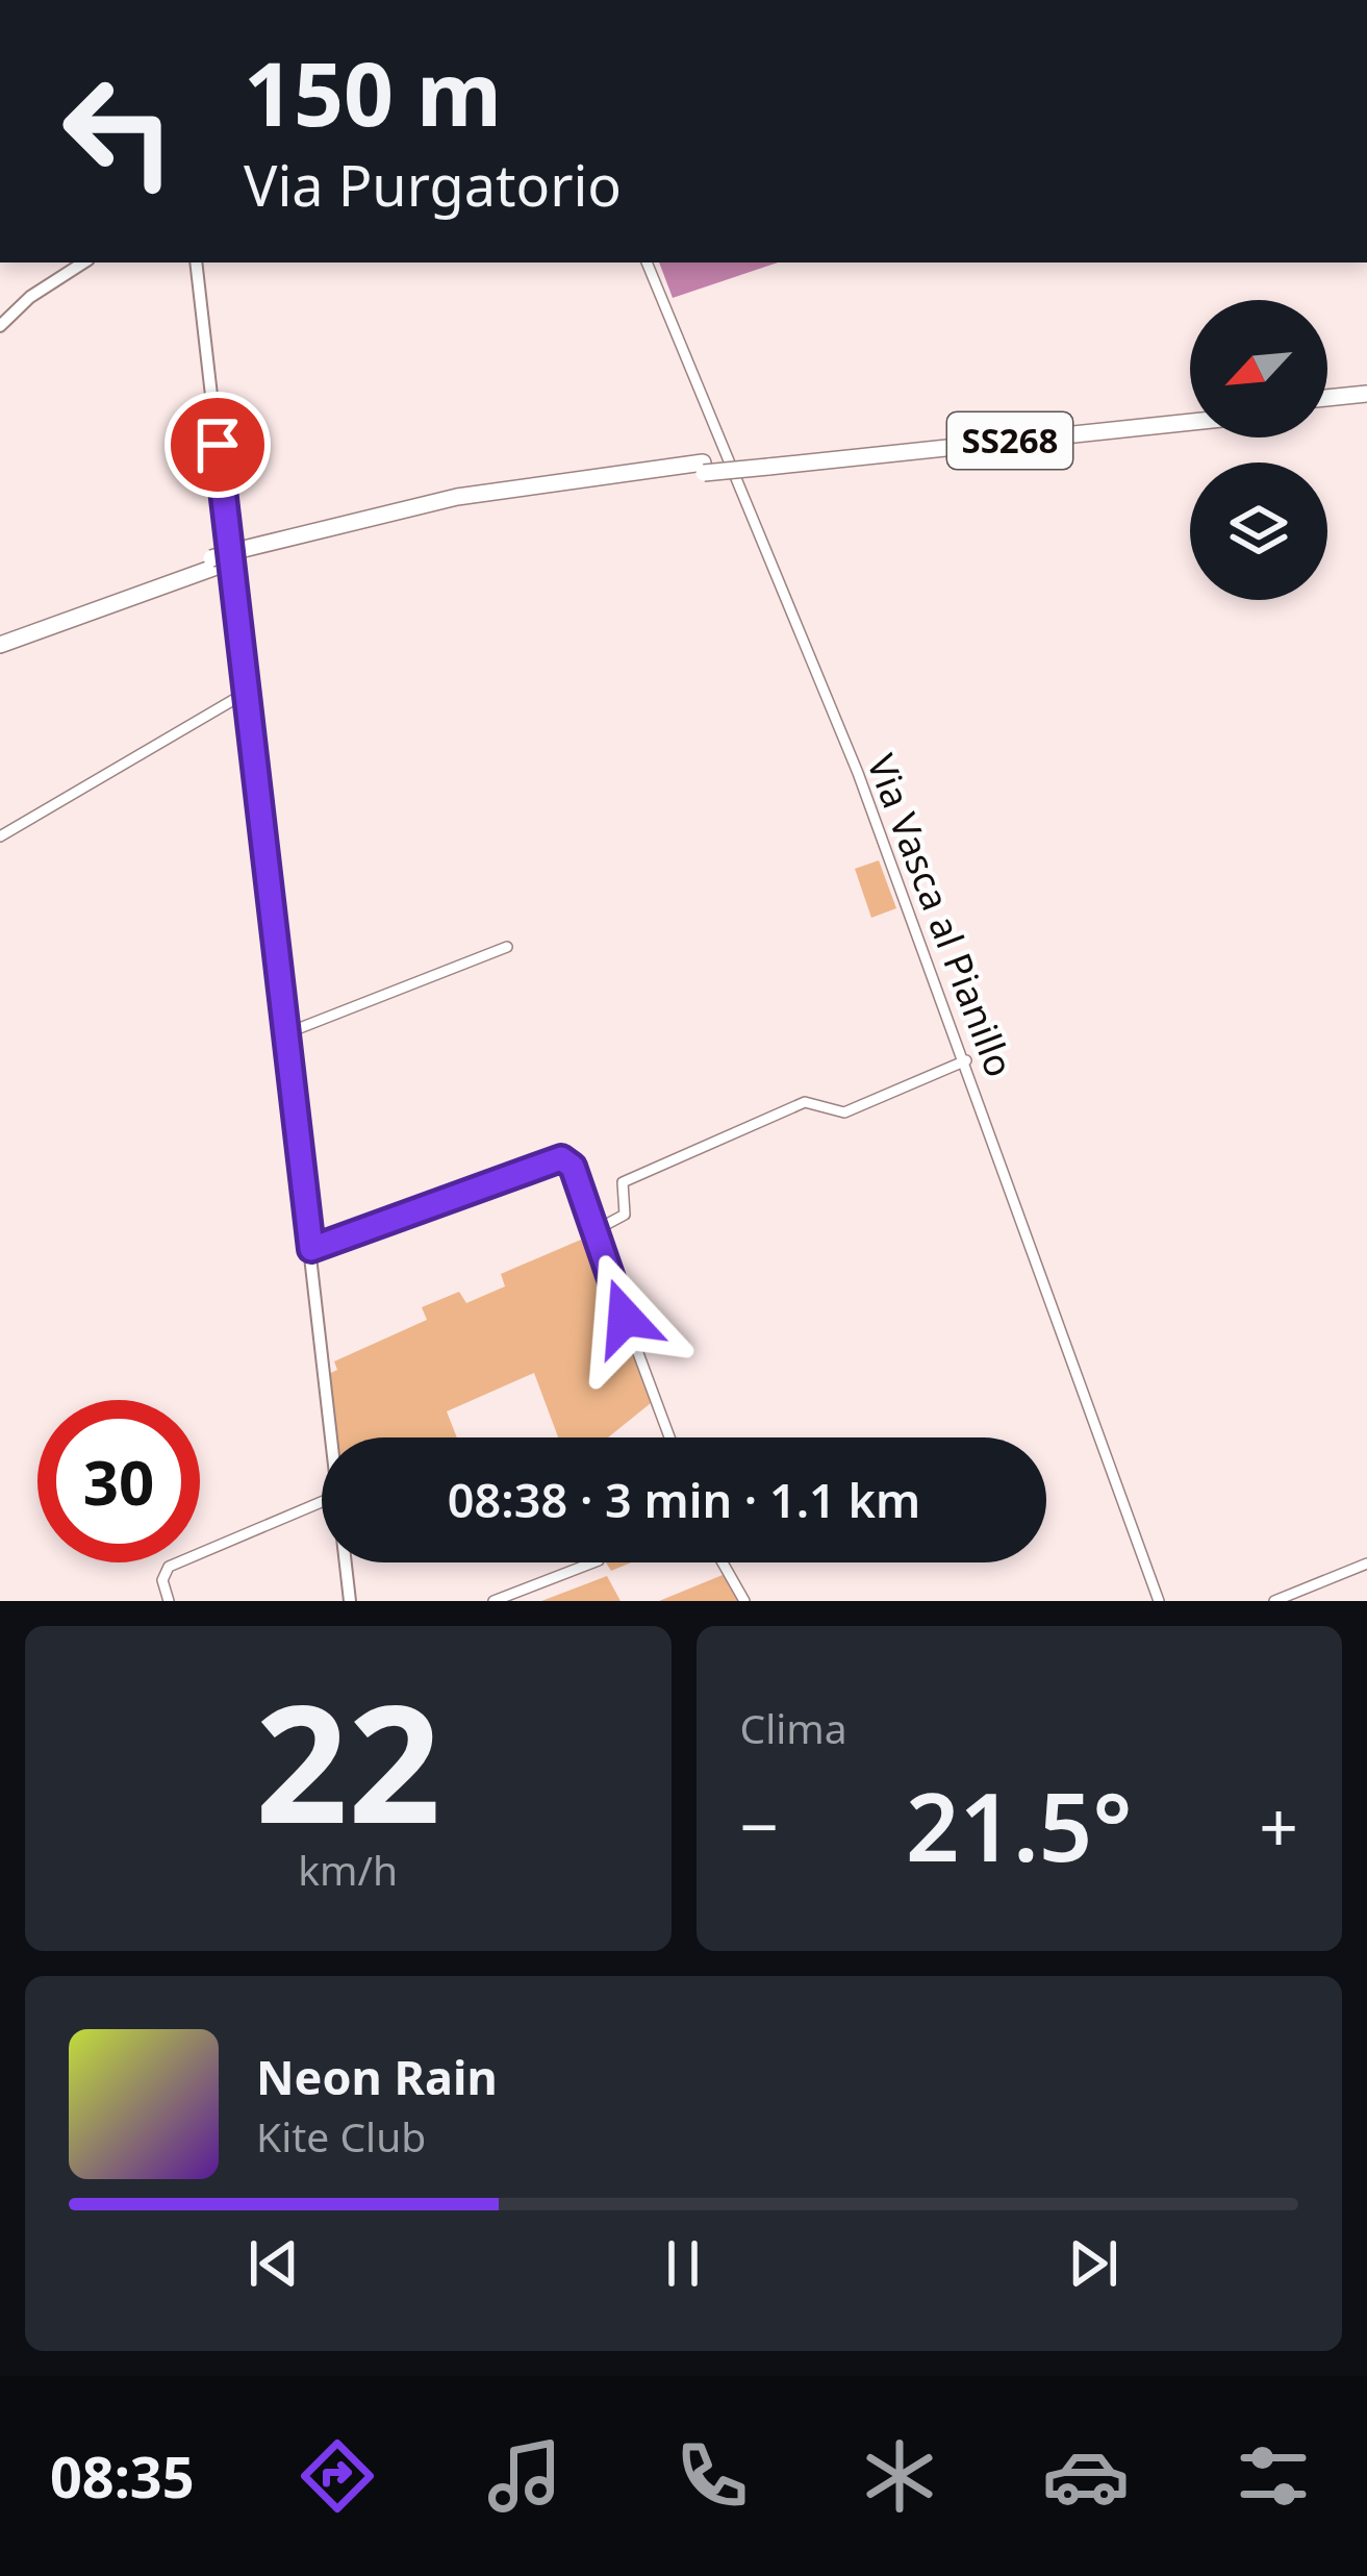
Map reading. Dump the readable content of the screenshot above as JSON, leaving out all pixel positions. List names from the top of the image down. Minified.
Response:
{"streets":{"highway":["SS268"],"street":["Via Vasca al Pianillo"]},"north":"bottom left","page":{"turn":["150 m","Via Purgatorio"],"limit":"30","trip":"08:38 · 3 min · 1.1 km","tile":[["22","km/h"],"Clima"],"heat":["−","21.5°","+"],"song":["Neon Rain","Kite Club"],"tabs":"08:35"}}
